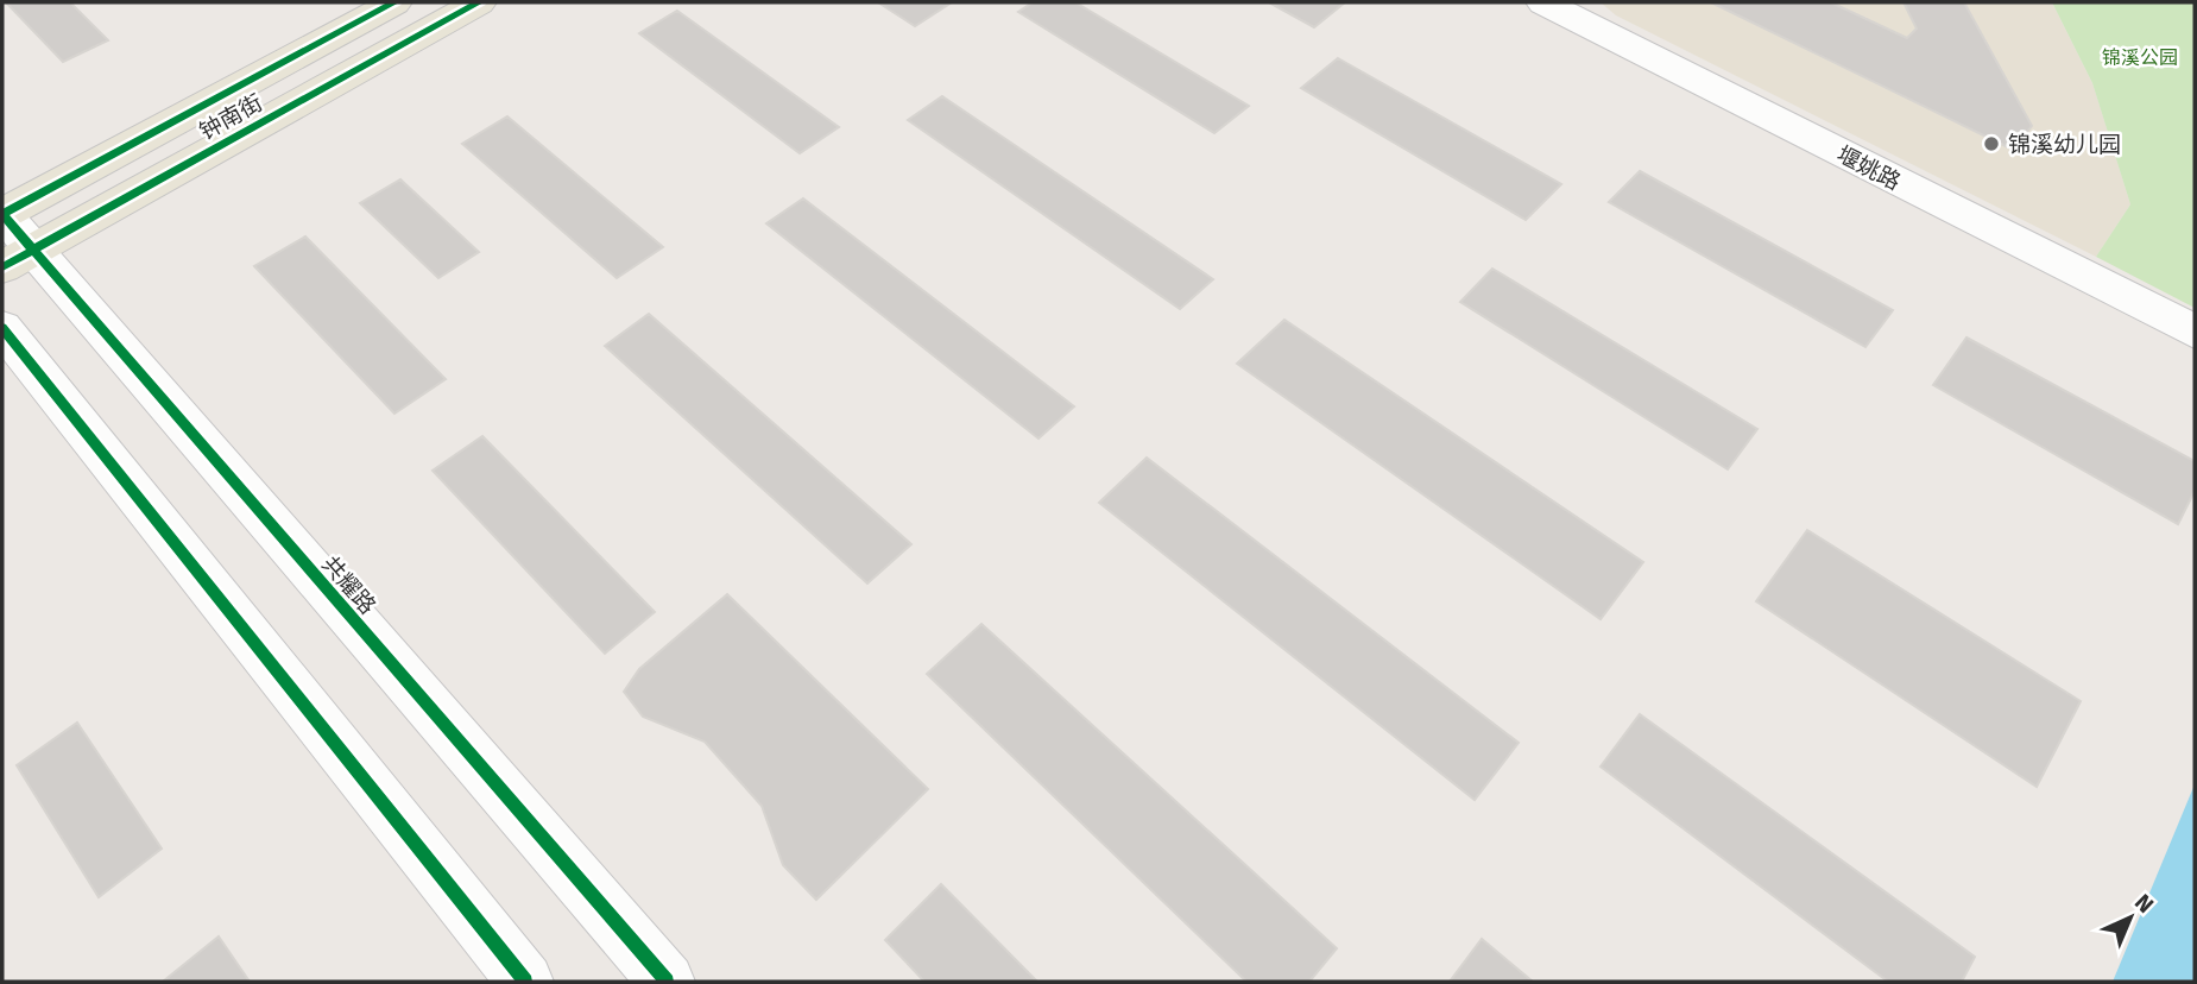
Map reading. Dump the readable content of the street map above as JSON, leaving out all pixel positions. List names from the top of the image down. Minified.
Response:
{"streets":{"main road":["钟南街"],"street":["堰姚路","共耀路"]},"crossings":[["钟南街","共耀路"]],"parks":["锦溪公园"],"places":["锦溪幼儿园"],"north":"top right"}
